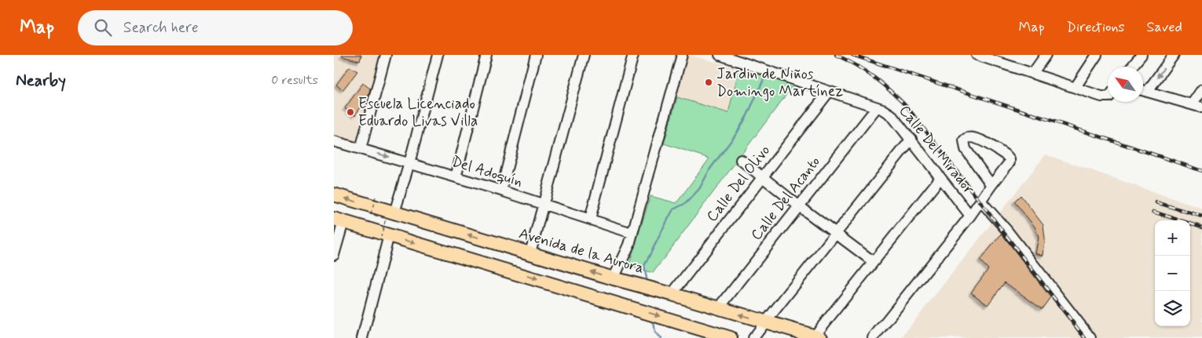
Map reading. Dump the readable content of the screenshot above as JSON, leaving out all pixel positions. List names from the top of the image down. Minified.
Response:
{"streets":{"main road":["Avenida de la Aurora"],"street":["Calle Del Mirador","Del Adoquín","Calle Del Olivo","Calle Del Acanto"]},"crossings":[["Calle Del Mirador","Calle Del Olivo"],["Calle Del Mirador","Calle Del Acanto"],["Calle Del Olivo","Avenida de la Aurora"],["Calle Del Acanto","Avenida de la Aurora"]],"places":["Jardin de Niños Domingo Martínez","Escuela Licenciado Eduardo Livas Villa"],"north":"top left","page":{"header":"Map","search":"Search here","nav":["Map","Directions","Saved"],"heading":["Nearby","0 results"],"map_buttons":["+","−"]}}
